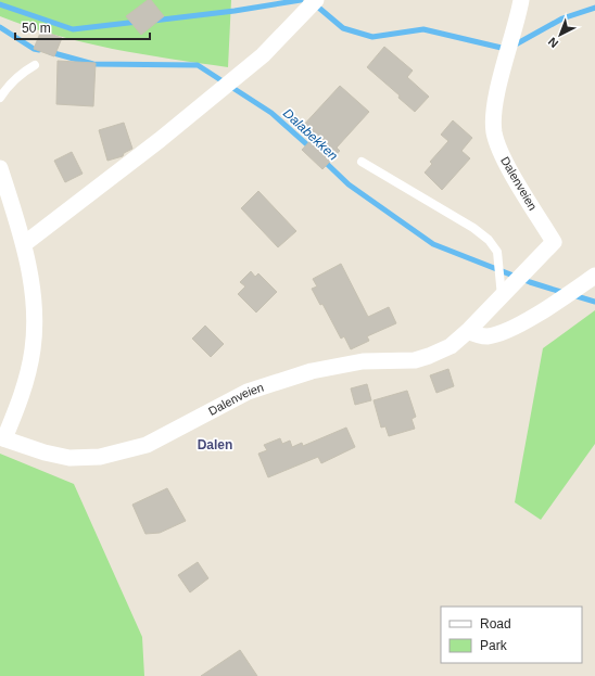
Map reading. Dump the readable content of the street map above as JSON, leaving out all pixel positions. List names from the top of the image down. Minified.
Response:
{"streets":{"street":["Dalenveien"]},"districts":["Dalen"],"water":["Dalabekken"],"legend":["Road","Park"],"scale_bar":"50 m","north":"bottom left"}
